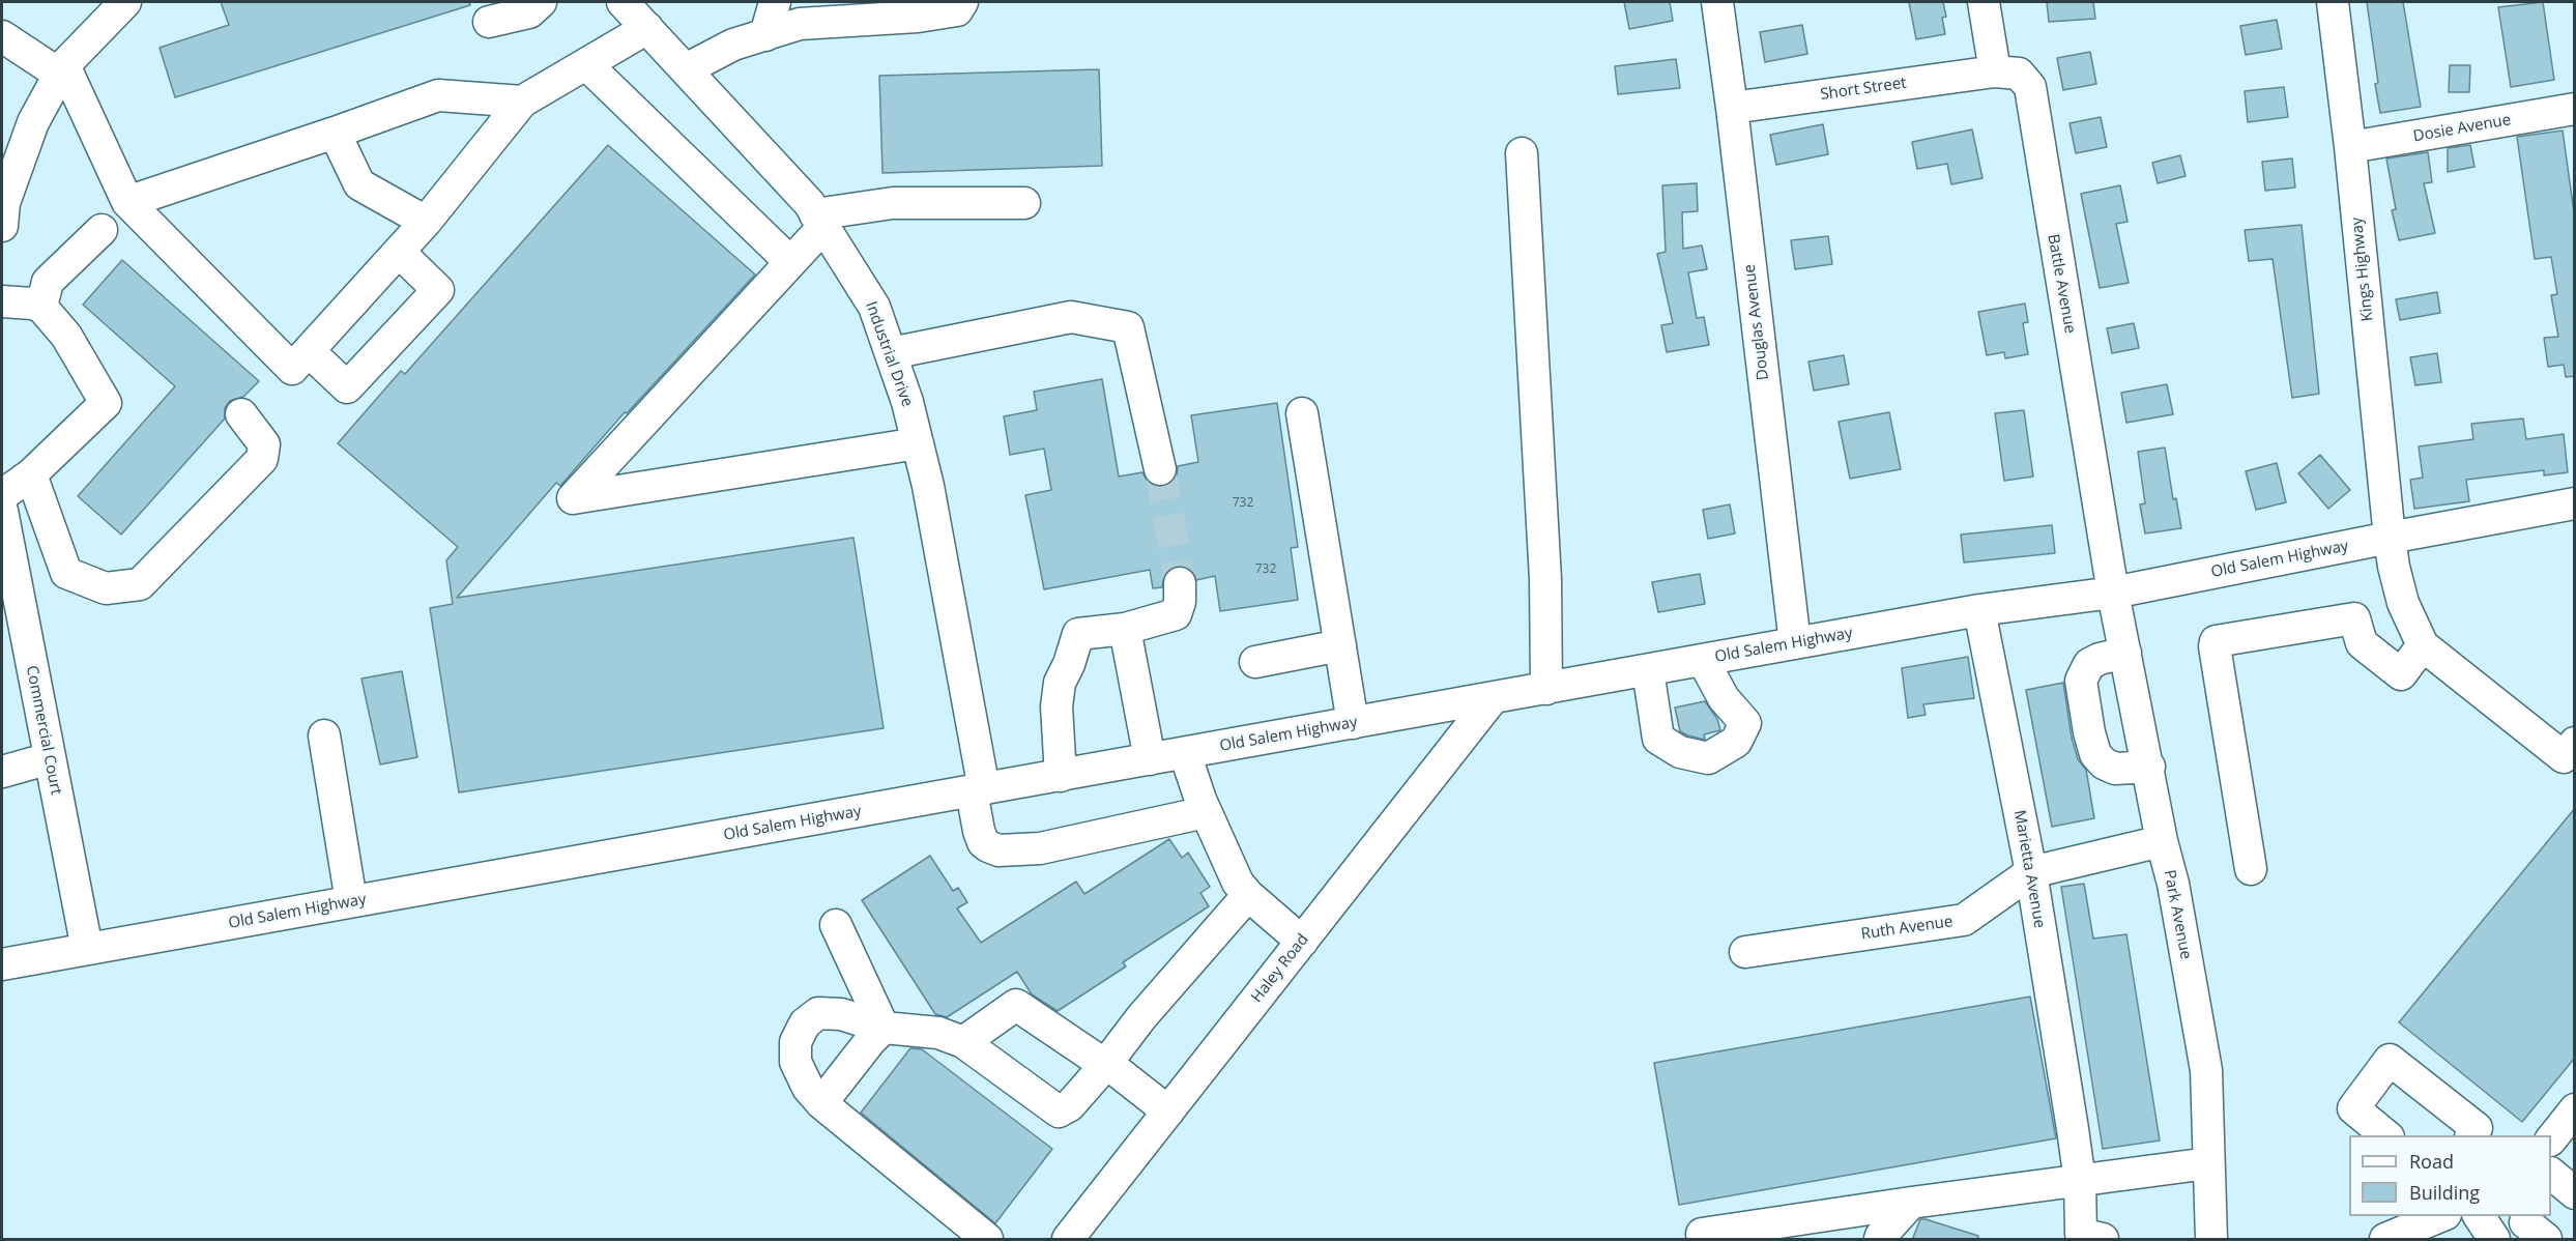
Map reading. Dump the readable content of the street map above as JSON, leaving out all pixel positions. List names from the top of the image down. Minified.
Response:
{"streets":{"street":["Short Street","Dosie Avenue","Kings Highway","Battle Avenue","Douglas Avenue","Industrial Drive","Old Salem Highway","Commercial Court","Marietta Avenue","Park Avenue","Ruth Avenue","Haley Road"]},"crossings":[["Short Street","Battle Avenue"],["Short Street","Douglas Avenue"],["Dosie Avenue","Kings Highway"],["Kings Highway","Old Salem Highway"],["Battle Avenue","Old Salem Highway"],["Battle Avenue","Park Avenue"],["Douglas Avenue","Old Salem Highway"],["Industrial Drive","Old Salem Highway"],["Old Salem Highway","Commercial Court"],["Old Salem Highway","Marietta Avenue"],["Old Salem Highway","Park Avenue"],["Old Salem Highway","Haley Road"],["Marietta Avenue","Ruth Avenue"],["Park Avenue","Ruth Avenue"]],"house_numbers":["732","732"],"legend":["Road","Building"]}
